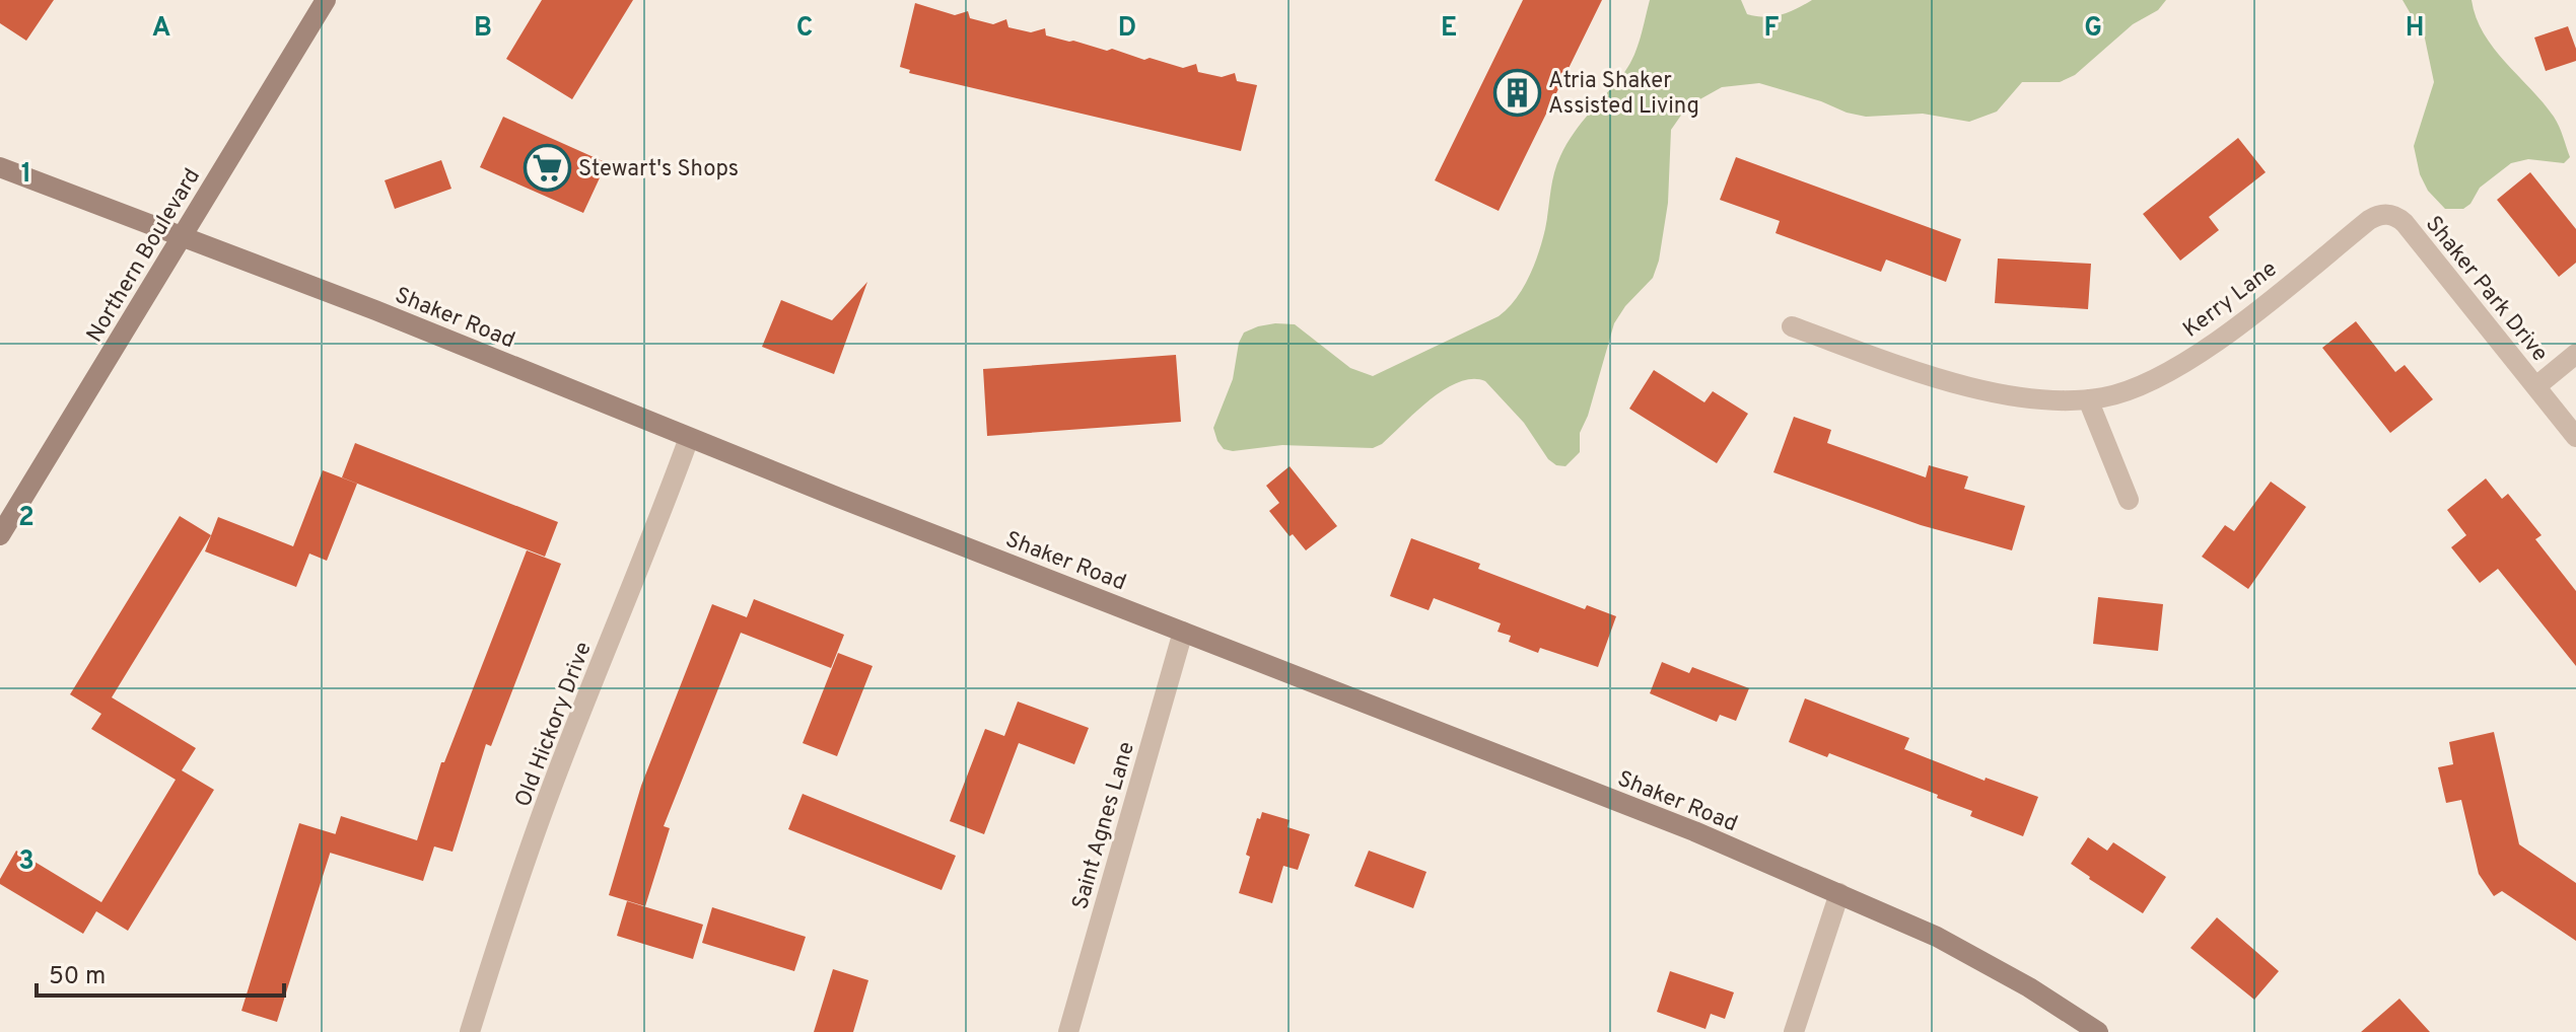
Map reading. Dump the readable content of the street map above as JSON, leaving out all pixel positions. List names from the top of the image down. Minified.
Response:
{"streets":{"main road":["Northern Boulevard","Shaker Road"],"street":["Shaker Park Drive","Kerry Lane","Old Hickory Drive","Saint Agnes Lane"]},"crossings":[["Northern Boulevard","Shaker Road"],["Shaker Park Drive","Kerry Lane"],["Shaker Road","Old Hickory Drive"],["Shaker Road","Saint Agnes Lane"]],"places":{"building":["Atria Shaker Assisted Living"],"supermarket":["Stewart's Shops"]},"scale_bar":"50 m","grid":{"columns":["A","B","C","D","E","F","G","H"],"rows":["1","2","3"]}}
